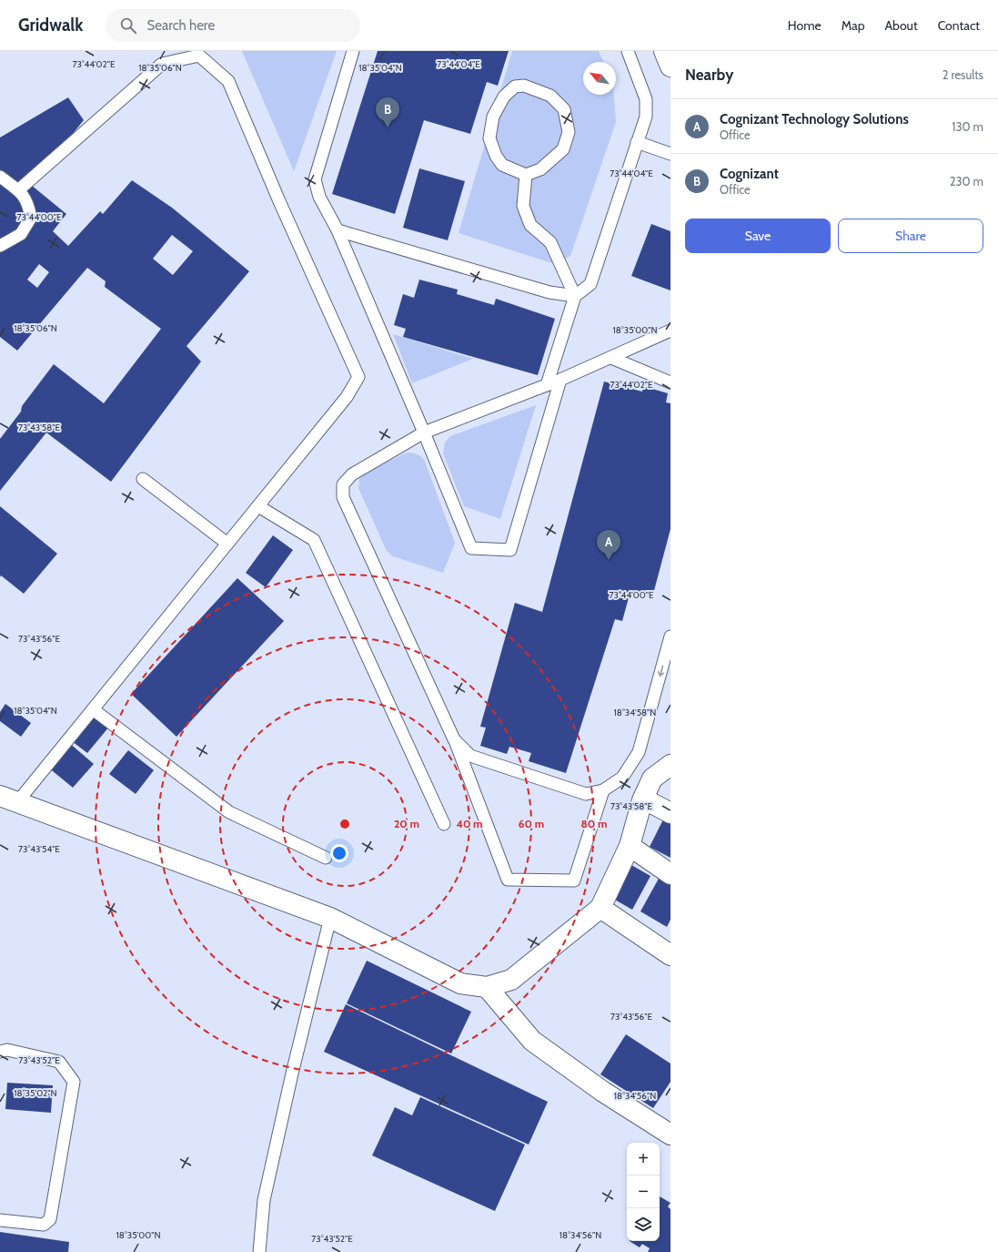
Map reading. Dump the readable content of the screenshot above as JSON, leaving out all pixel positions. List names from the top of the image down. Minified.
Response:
{"north":"top left","page":{"header":"Gridwalk","search":"Search here","nav":["Home","Map","About","Contact"],"heading":["Nearby","2 results"],"pins":["B","A"],"list":[{"mark":"A","name":"Cognizant Technology Solutions","note":"Office","value":"130 m"},{"mark":"B","name":"Cognizant","note":"Office","value":"230 m"}],"buttons":["Save","Share"],"map_buttons":["+","−"]},"coordinates":["73°44'02\"E","73°44'04\"E","18°35'06\"N","18°35'04\"N","73°44'00\"E","18°35'00\"N","73°43'58\"E","73°43'56\"E","18°34'58\"N","73°43'54\"E","73°43'52\"E","18°35'02\"N","18°34'56\"N"],"rings":["20 m","40 m","60 m","80 m"]}
